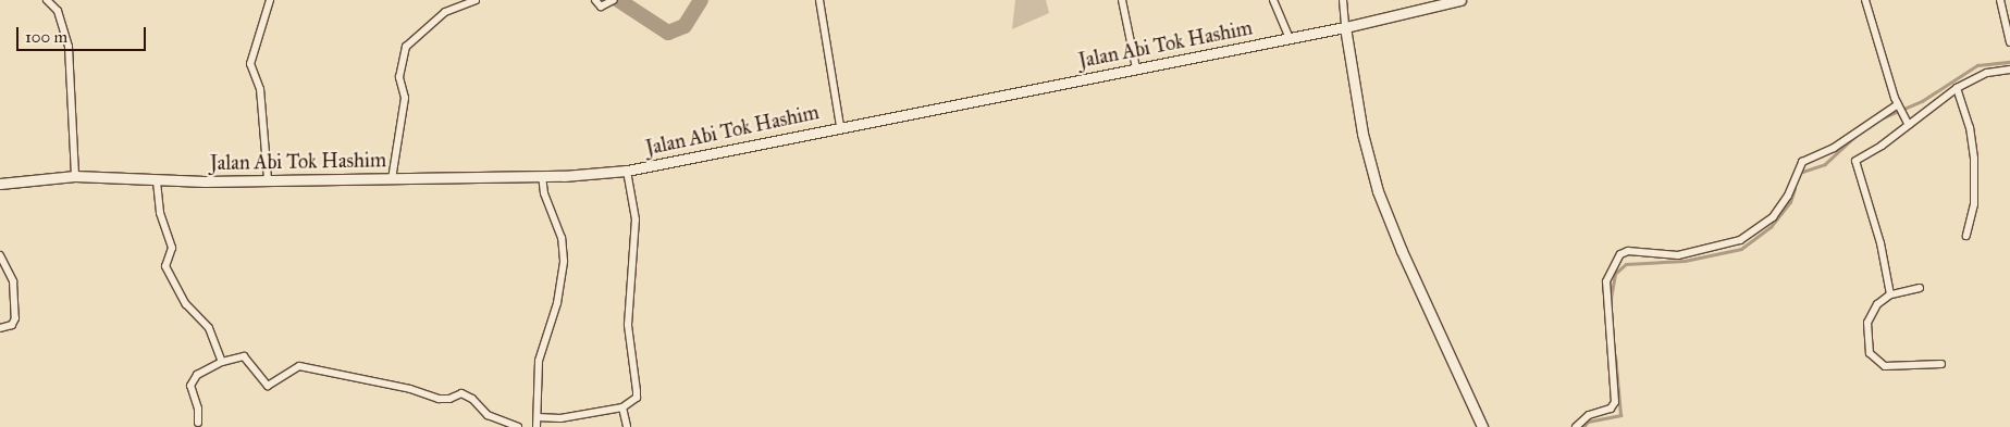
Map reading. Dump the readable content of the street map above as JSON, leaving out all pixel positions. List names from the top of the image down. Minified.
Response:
{"streets":{"main road":["Jalan Abi Tok Hashim"]},"scale_bar":"100 m"}
